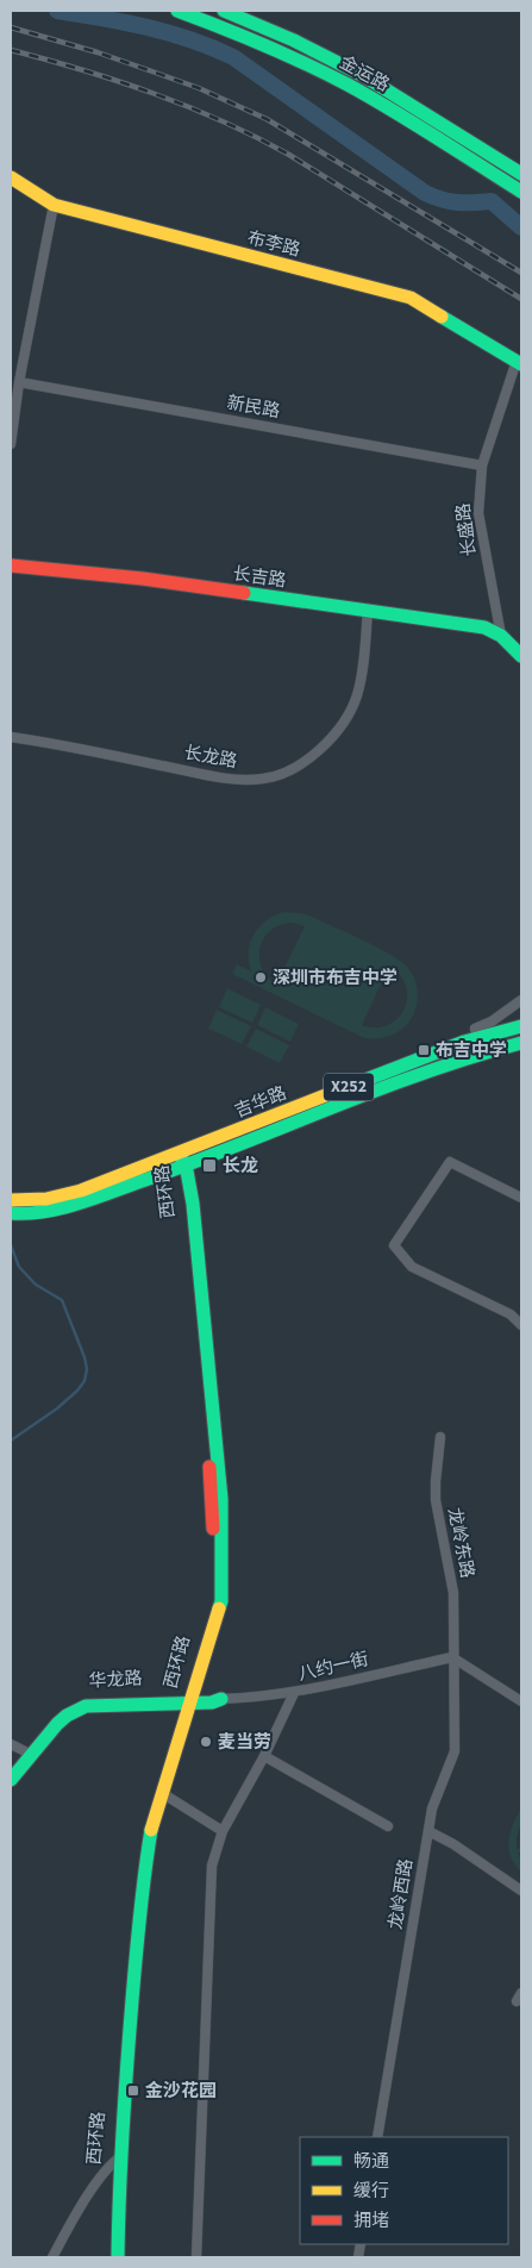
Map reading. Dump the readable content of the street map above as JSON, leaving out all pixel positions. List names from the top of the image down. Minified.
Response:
{"streets":{"main road":["金运路","布李路","长吉路","X252","吉华路","西环路","华龙路"],"street":["新民路","长盛路","长龙路","龙岭东路","八约一街","龙岭西路"]},"crossings":[["布李路","长盛路"],["新民路","长盛路"],["长盛路","长吉路"],["长吉路","长龙路"],["吉华路","西环路"],["西环路","华龙路"],["龙岭东路","八约一街"],["龙岭东路","龙岭西路"],["八约一街","华龙路"],["八约一街","龙岭西路"]],"places":{"other":["深圳市布吉中学","麦当劳"],"transit":["布吉中学","长龙","金沙花园"]},"legend":["畅通","缓行","拥堵"]}
